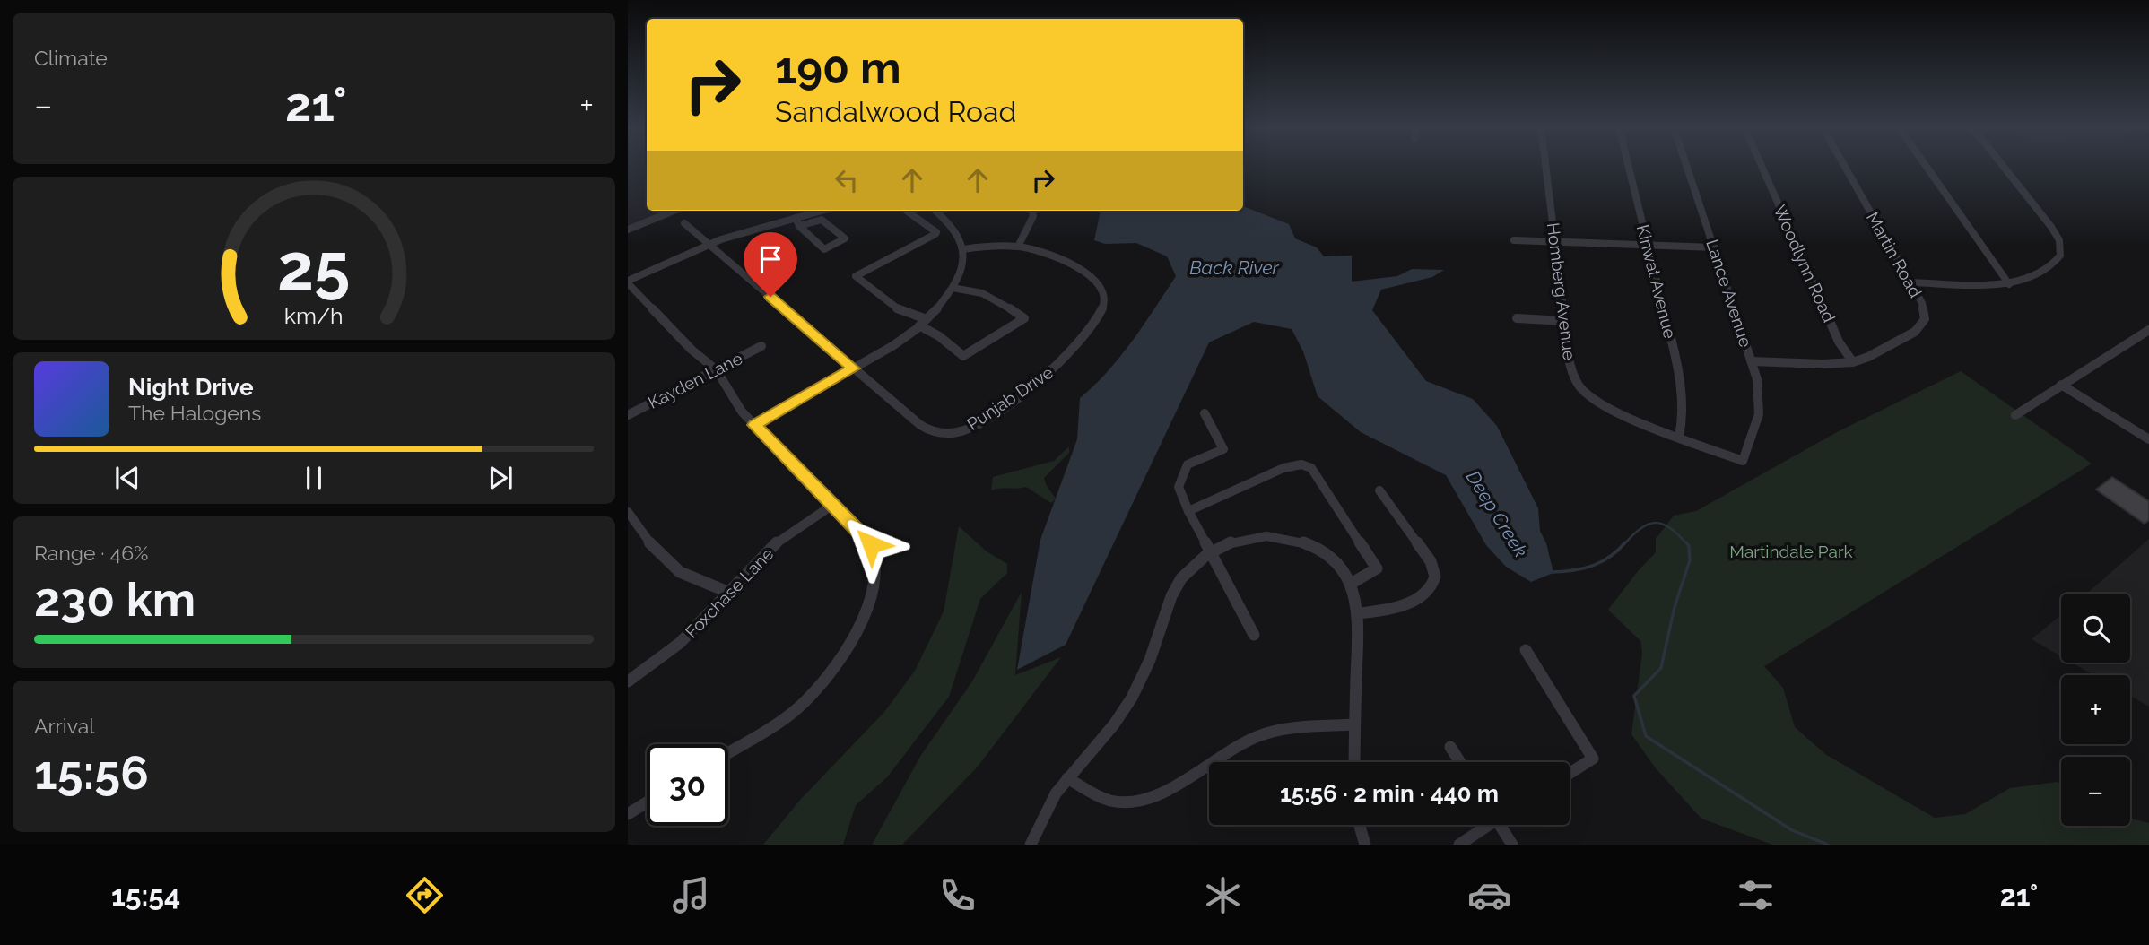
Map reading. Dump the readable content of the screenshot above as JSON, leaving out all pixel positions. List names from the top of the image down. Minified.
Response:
{"streets":{"street":["Martin Road","Woodlynn Road","Kinwat Avenue","Homberg Avenue","Lance Avenue","Kayden Lane","Punjab Drive","Foxchase Lane"]},"crossings":[["Martin Road","Woodlynn Road"],["Martin Road","Lance Avenue"],["Kinwat Avenue","Homberg Avenue"],["Homberg Avenue","Lance Avenue"]],"water":["Back River","Deep Creek"],"parks":["Martindale Park"],"page":{"tile":["Climate",["Range · 46%","230 km"],["Arrival","15:56"]],"turn":["190 m","Sandalwood Road"],"heat":["−","21°","+"],"song":["Night Drive","The Halogens"],"map_buttons":["+","−"],"limit":"30","trip":"15:56 · 2 min · 440 m","tabs":["15:54","21°"],"gauge":["25","km/h"]}}
